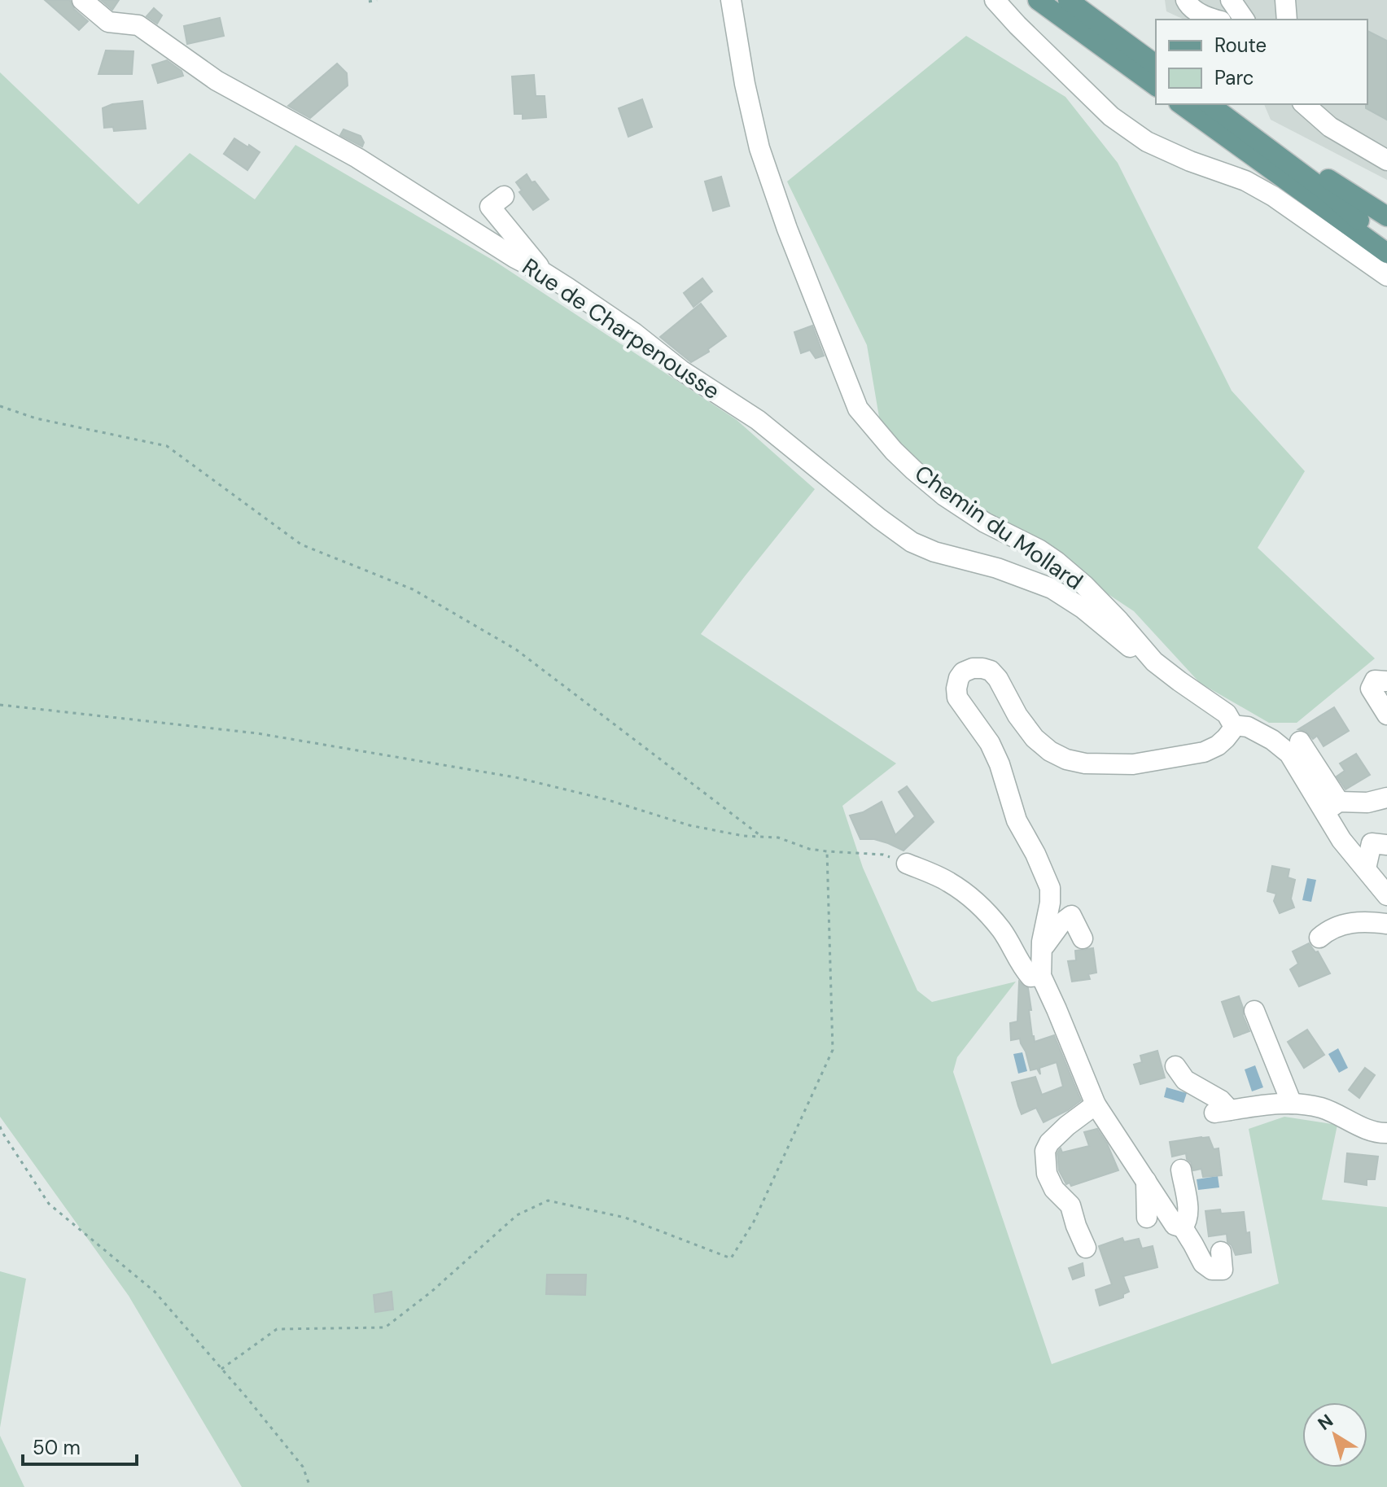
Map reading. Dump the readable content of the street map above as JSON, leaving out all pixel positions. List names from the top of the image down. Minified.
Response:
{"streets":{"street":["Rue de Charpenousse","Chemin du Mollard"]},"crossings":[["Rue de Charpenousse","Chemin du Mollard"]],"legend":["Route","Parc"],"scale_bar":"50 m","north":"top left"}
